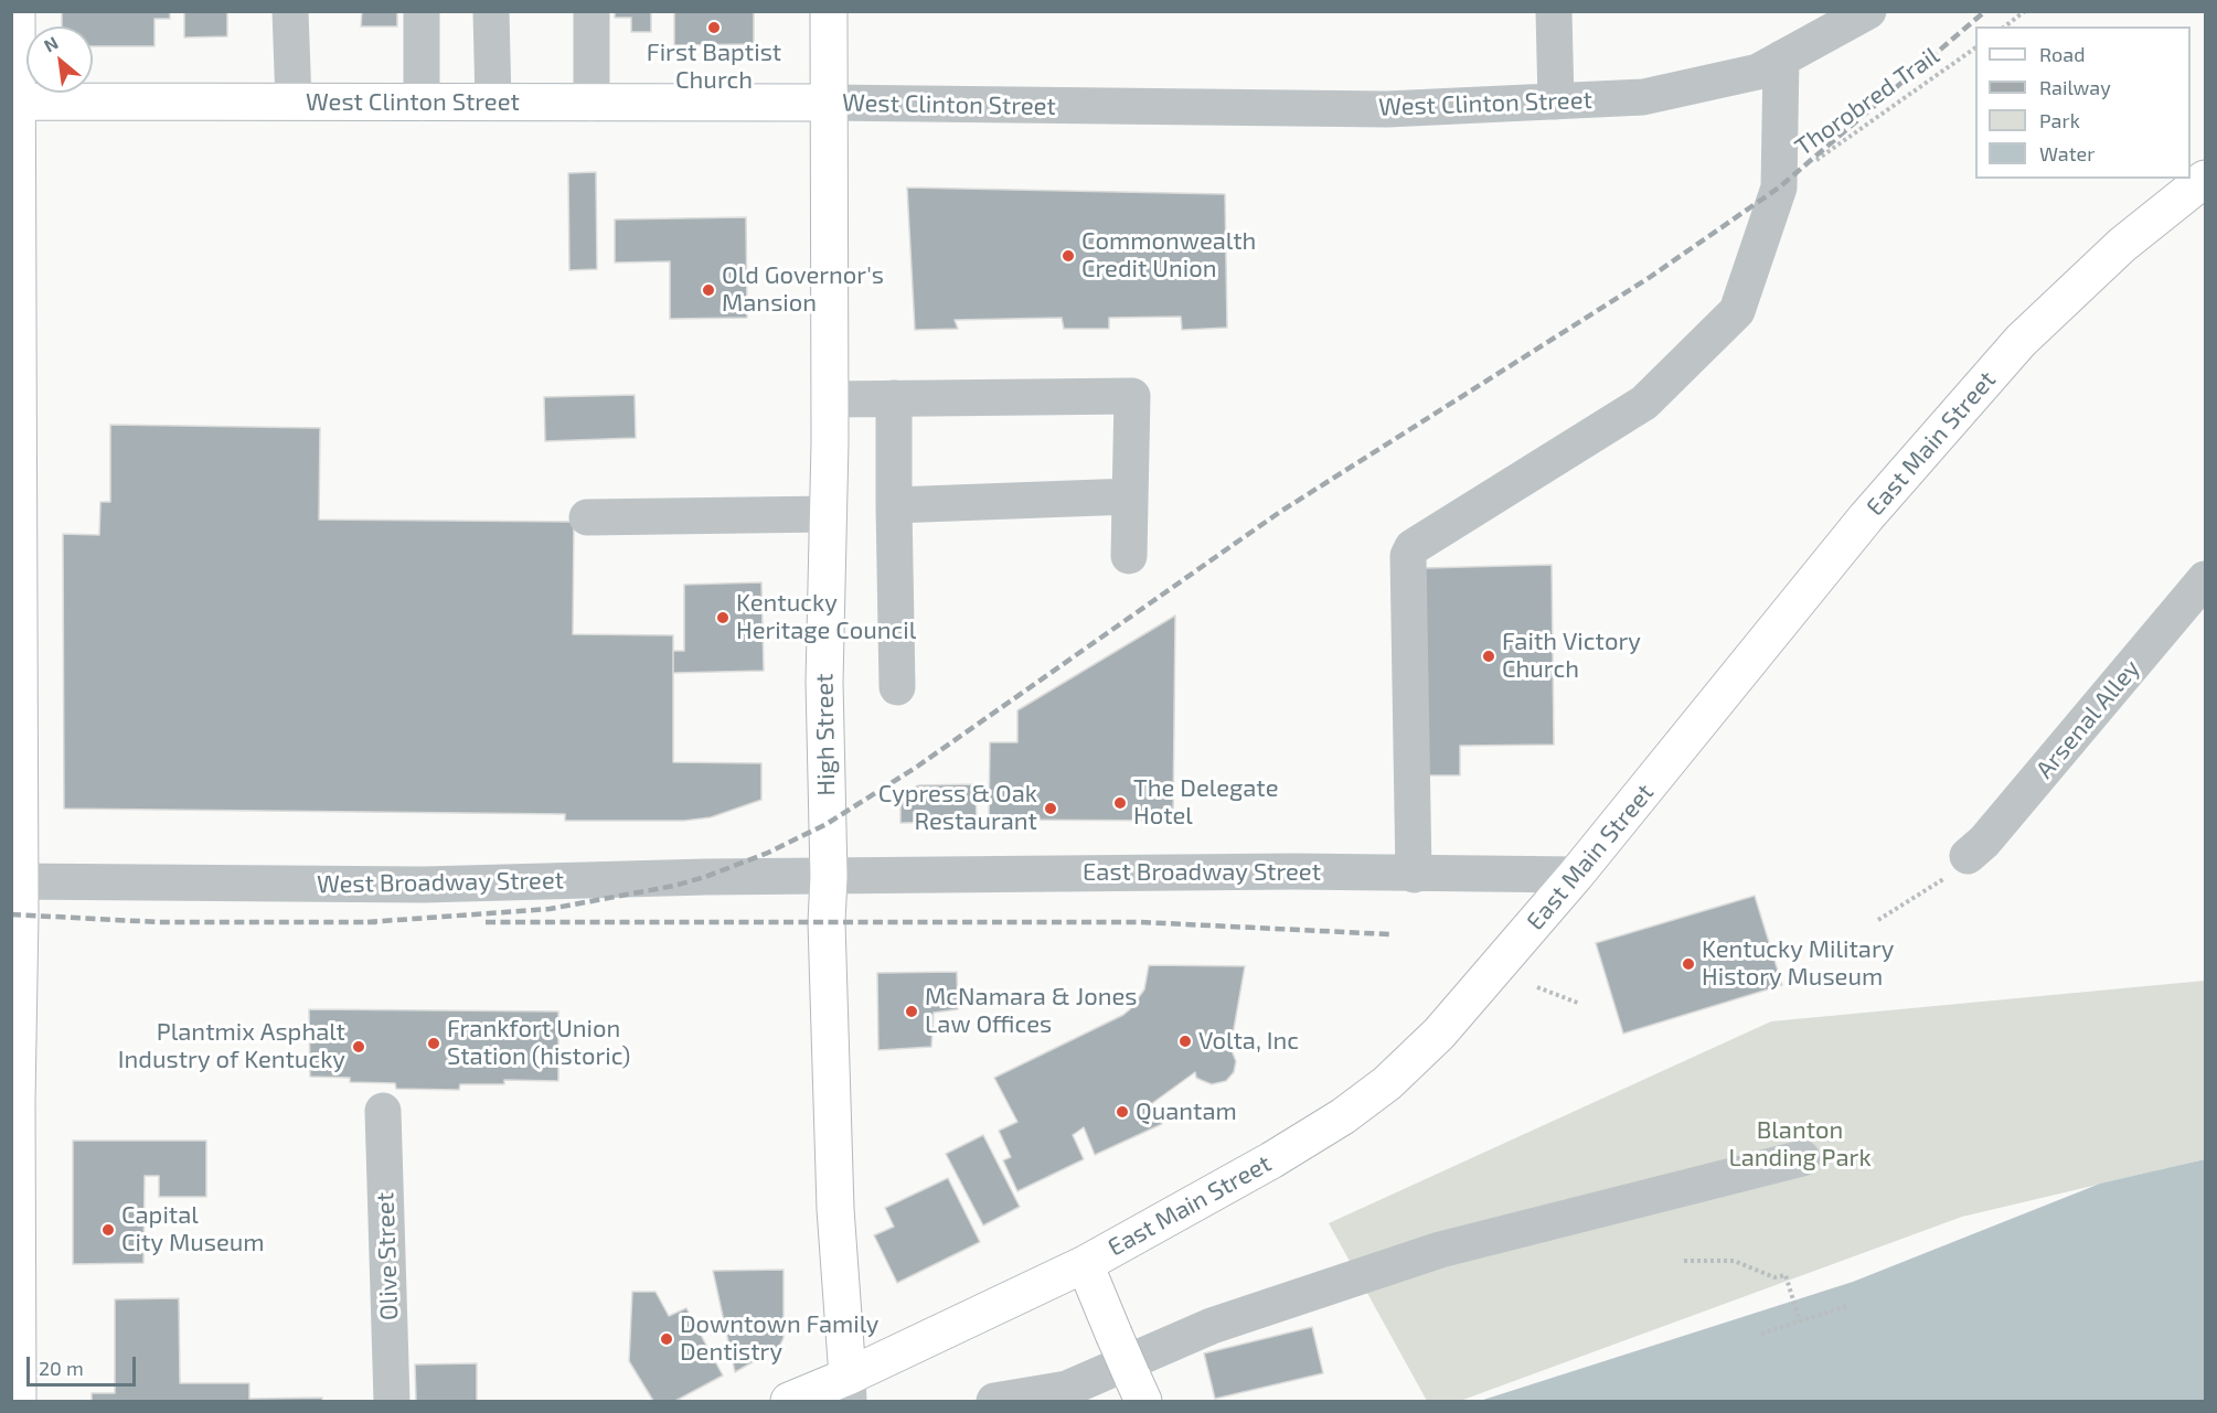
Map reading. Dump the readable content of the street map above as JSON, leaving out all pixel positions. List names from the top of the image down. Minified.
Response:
{"streets":{"main road":["West Clinton Street","East Main Street","High Street"],"street":["Arsenal Alley","East Broadway Street","West Broadway Street","Olive Street"],"path":["Thorobred Trail"]},"crossings":[["West Clinton Street","High Street"],["East Main Street","High Street"],["East Main Street","East Broadway Street"],["High Street","East Broadway Street"],["High Street","West Broadway Street"],["East Broadway Street","West Broadway Street"]],"parks":["Blanton Landing Park"],"places":["First Baptist Church","Commonwealth Credit Union","Old Governor's Mansion","Kentucky Heritage Council","Faith Victory Church","The Delegate Hotel","Cypress & Oak Restaurant","Kentucky Military History Museum","McNamara & Jones Law Offices","Volta, Inc","Frankfort Union Station (historic)","Plantmix Asphalt Industry of Kentucky","Quantam","Capital City Museum","Downtown Family Dentistry"],"legend":["Road","Railway","Park","Water"],"scale_bar":"20 m","north":"top left"}
